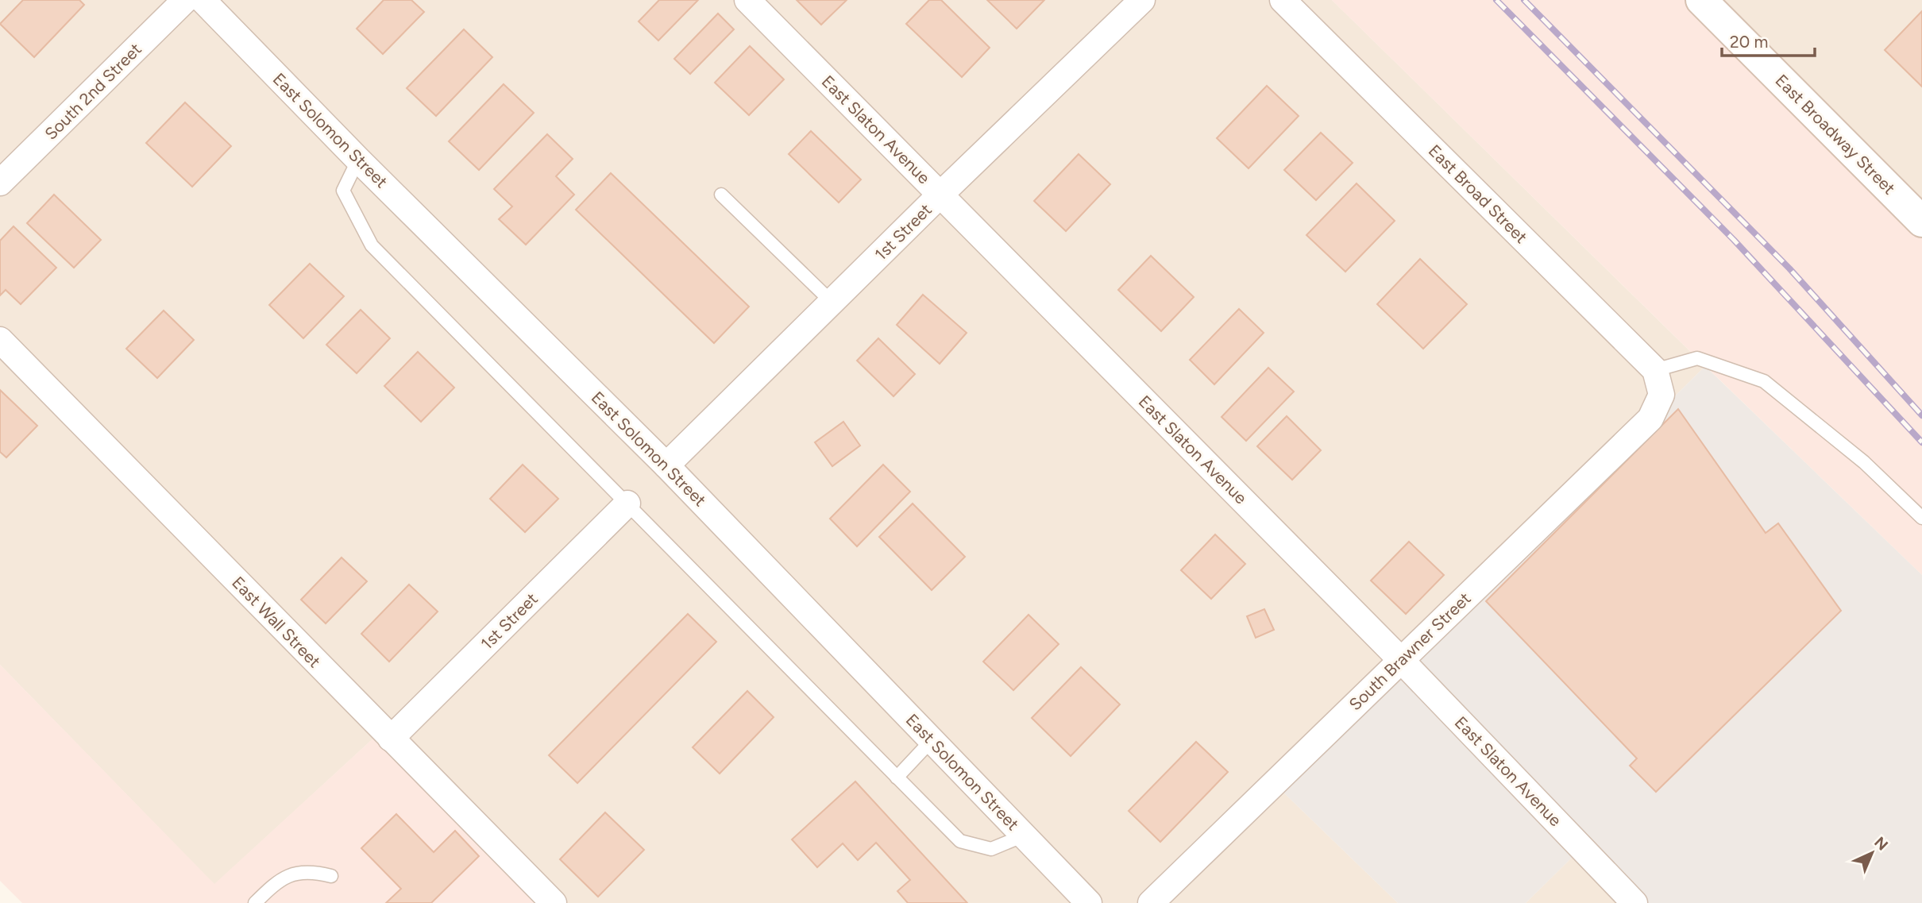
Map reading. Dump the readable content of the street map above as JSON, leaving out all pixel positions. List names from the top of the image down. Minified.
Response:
{"streets":{"main road":["East Broadway Street"],"street":["South 2nd Street","East Slaton Avenue","East Solomon Street","East Broad Street","1st Street","East Wall Street","South Brawner Street"]},"crossings":[["East Slaton Avenue","1st Street"],["East Slaton Avenue","South Brawner Street"],["East Solomon Street","1st Street"],["East Broad Street","South Brawner Street"],["1st Street","East Wall Street"]],"scale_bar":"20 m","north":"top right"}
